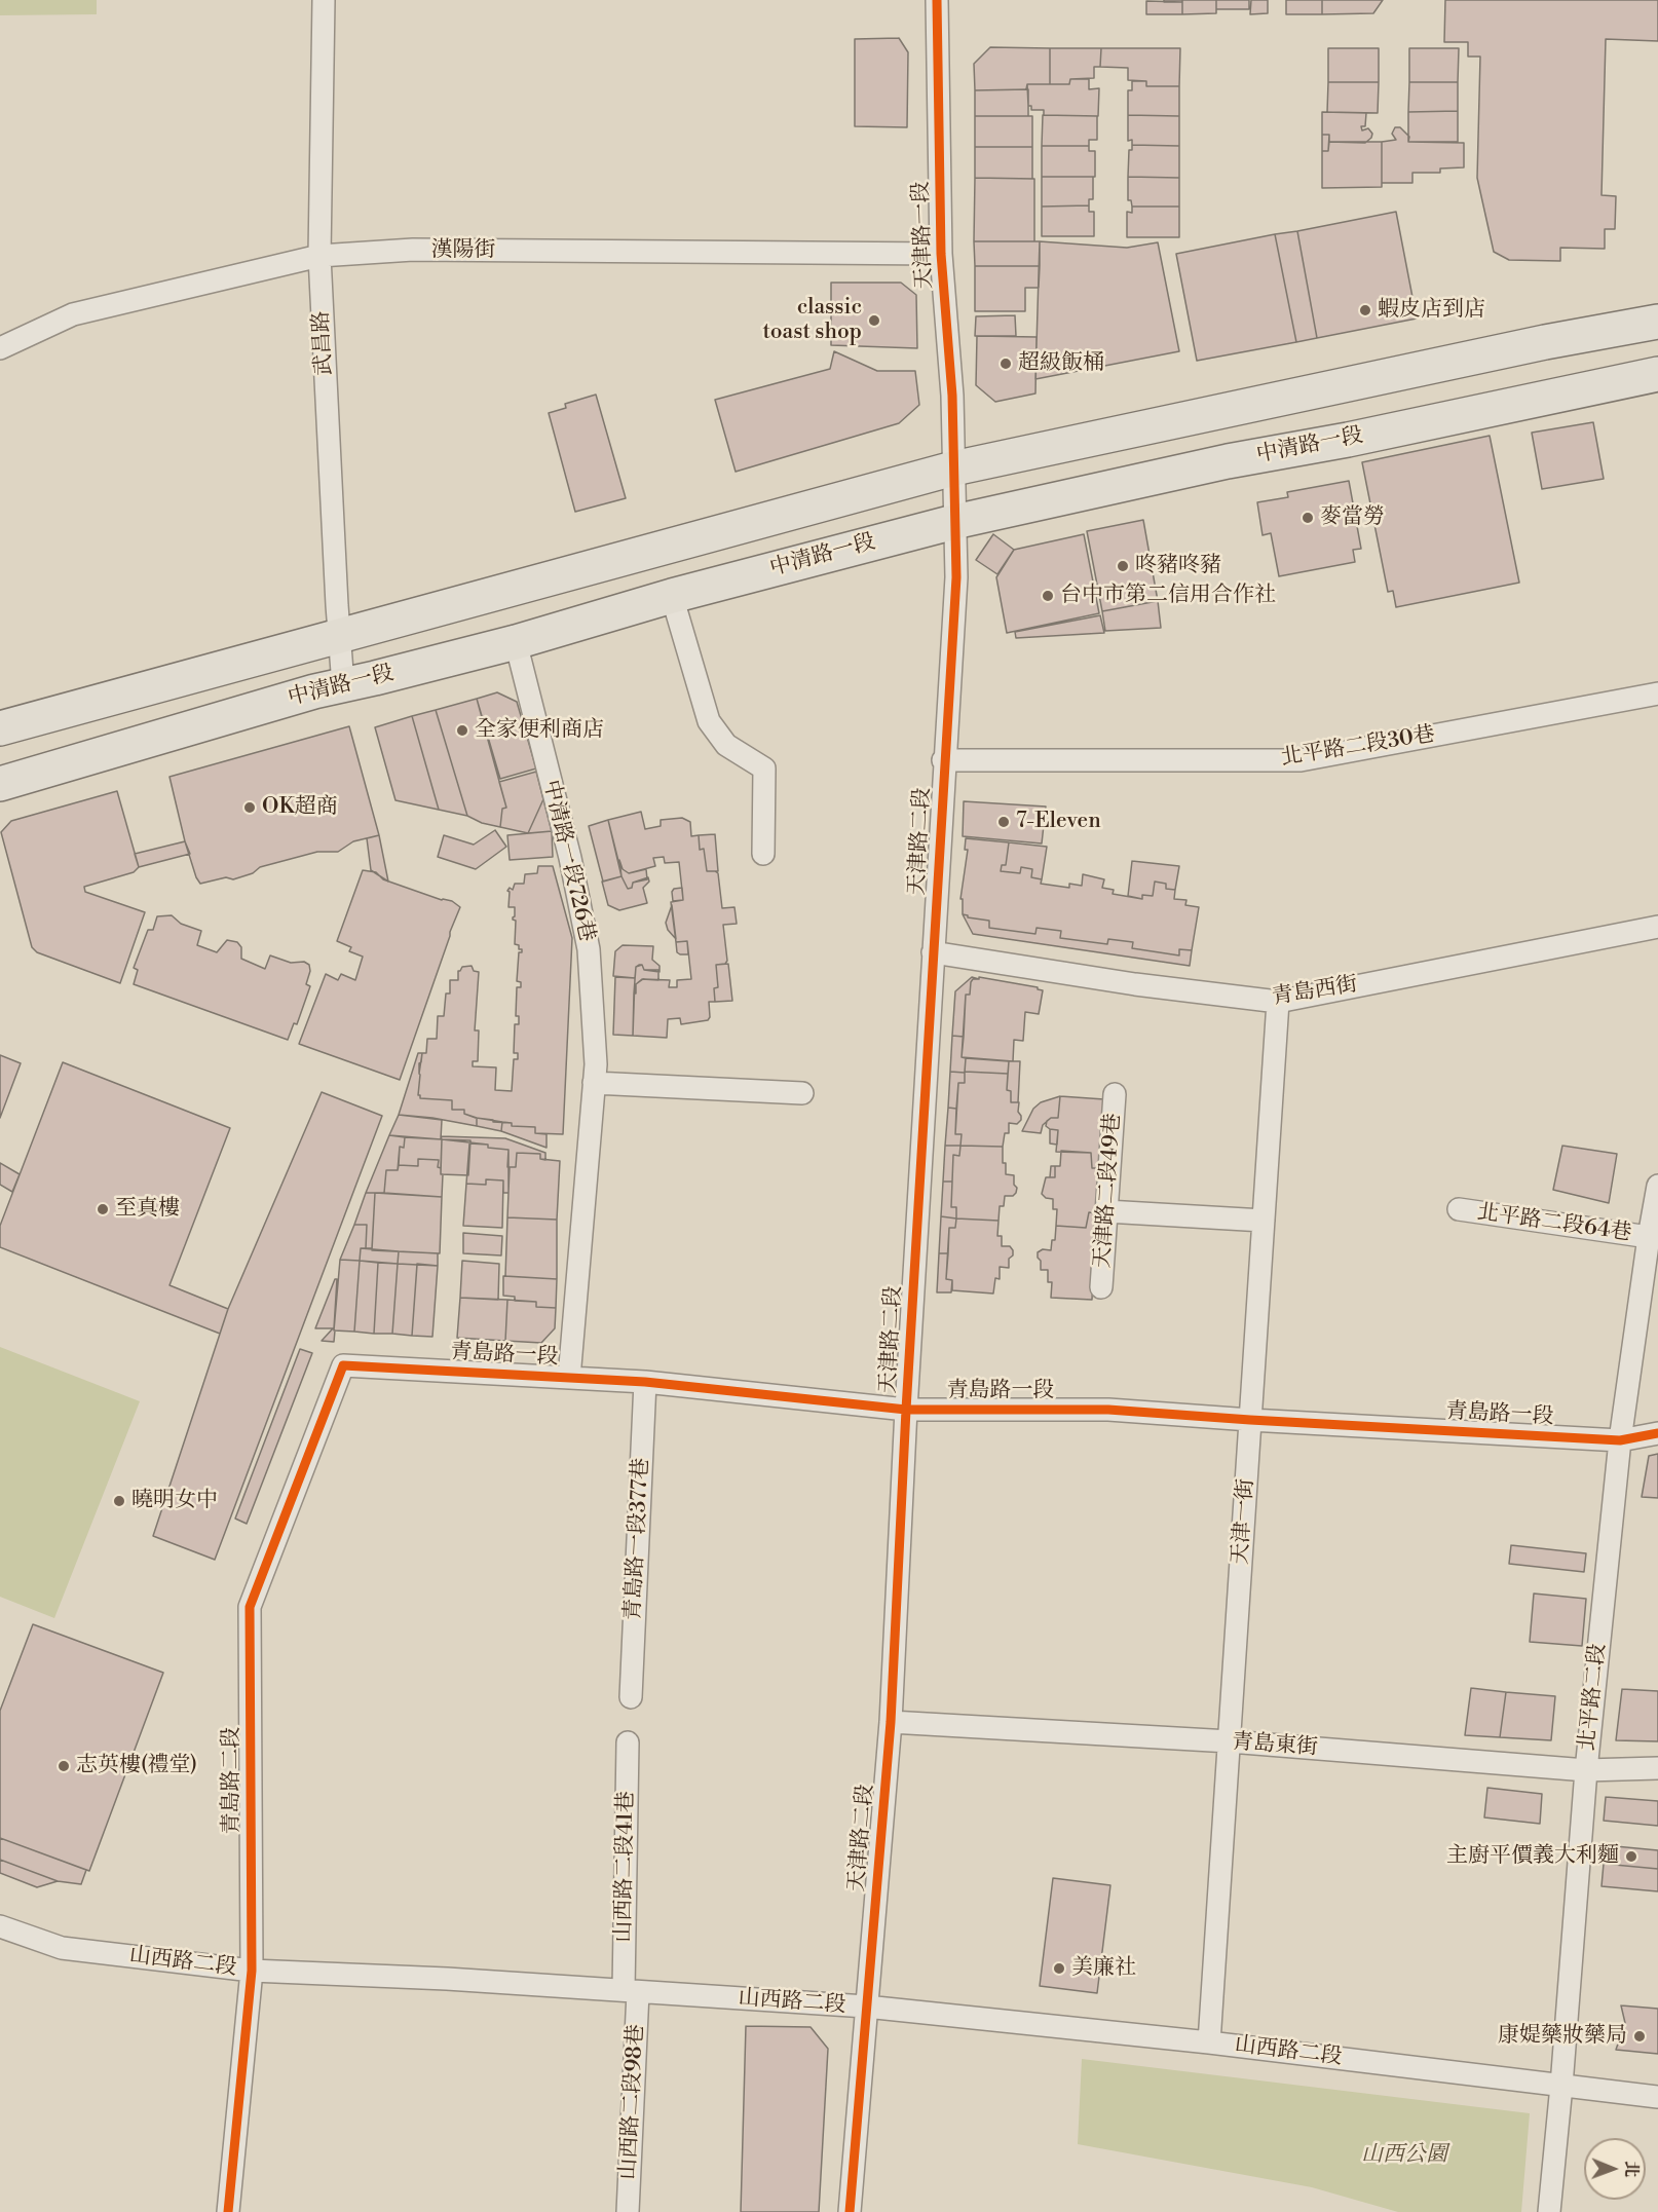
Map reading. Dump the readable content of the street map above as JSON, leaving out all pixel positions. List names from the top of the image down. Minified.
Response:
{"streets":{"main road":["中清路一段"],"street":["天津路一段","漢陽街","武昌路","北平路二段30巷","天津路二段","中清路一段726巷","青島西街","天津路二段49巷","北平路二段64巷","青島路一段","天津一街","青島路一段377巷","北平路二段","青島東街","青島路二段","山西路二段41巷","山西路二段","山西路二段98巷"]},"crossings":[["天津路一段","漢陽街"],["天津路一段","天津路二段"],["漢陽街","武昌路"],["武昌路","中清路一段"],["中清路一段","天津路二段"],["中清路一段","中清路一段726巷"],["北平路二段30巷","天津路二段"],["天津路二段","青島西街"],["天津路二段","青島路一段"],["天津路二段","青島東街"],["天津路二段","山西路二段"],["中清路一段726巷","青島路一段"],["青島西街","天津一街"],["北平路二段64巷","北平路二段"],["青島路一段","天津一街"],["青島路一段","青島路一段377巷"],["青島路一段","北平路二段"],["青島路一段","青島路二段"],["天津一街","青島東街"],["天津一街","山西路二段"],["北平路二段","青島東街"],["北平路二段","山西路二段"],["青島路二段","山西路二段"],["山西路二段41巷","山西路二段"],["山西路二段41巷","山西路二段98巷"],["山西路二段","山西路二段98巷"]],"parks":["山西公園"],"places":["蝦皮店到店","classic toast shop","超級飯桶","麥當勞","咚豬咚豬","台中市第二信用合作社","全家便利商店","OK超商","7-Eleven","至真樓","曉明女中","志英樓(禮堂)","主廚平價義大利麵","美廉社","康媞藥妝藥局"],"north":"right"}
